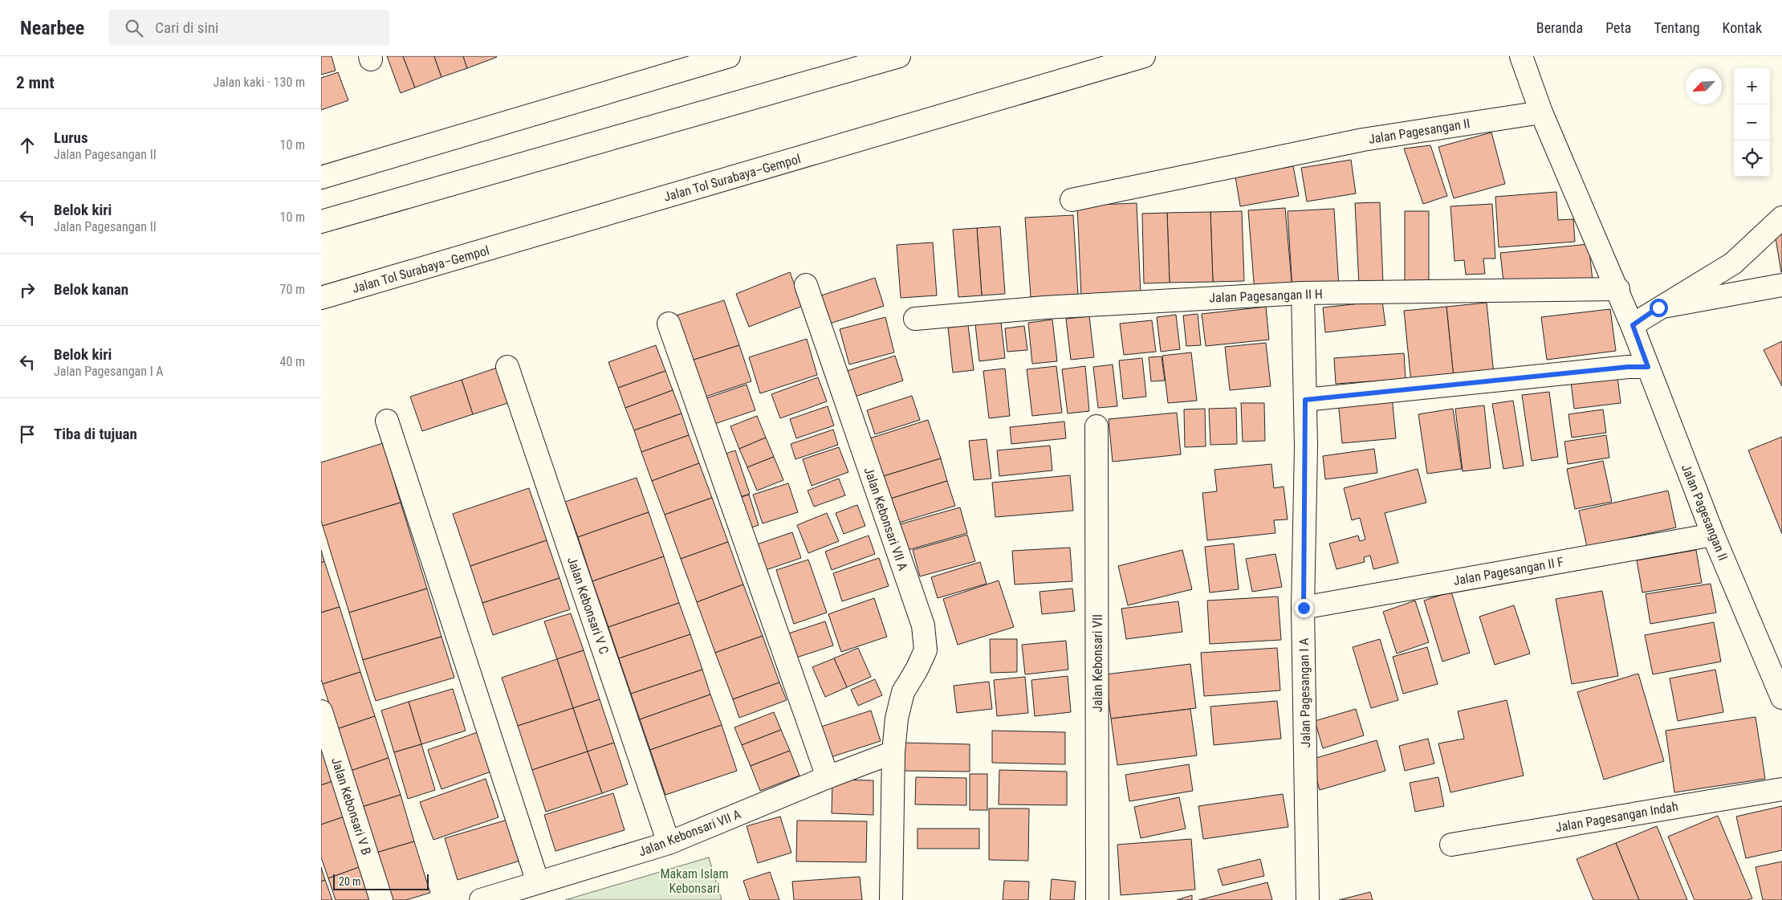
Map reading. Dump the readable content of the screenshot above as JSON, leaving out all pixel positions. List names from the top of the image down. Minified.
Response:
{"streets":{"main road":["Jalan Pagesangan II","Jalan Tol Surabaya–Gempol","Jalan Pagesangan II H","Jalan Kebonsari VII A","Jalan Pagesangan II F","Jalan Kebonsari V C","Jalan Kebonsari VII","Jalan Pagesangan I A","Jalan Kebonsari V B","Jalan Pagesangan Indah"]},"crossings":[["Jalan Pagesangan II","Jalan Pagesangan II H"],["Jalan Pagesangan II","Jalan Pagesangan II F"],["Jalan Pagesangan II H","Jalan Pagesangan I A"],["Jalan Kebonsari VII A","Jalan Kebonsari V C"],["Jalan Pagesangan II F","Jalan Pagesangan I A"]],"parks":["Makam Islam Kebonsari"],"scale_bar":"20 m","north":"bottom left","page":{"header":"Nearbee","search":"Cari di sini","nav":["Beranda","Peta","Tentang","Kontak"],"heading":["2 mnt","Jalan kaki · 130 m"],"map_buttons":["+","−"],"list":[["Lurus","Jalan Pagesangan II","10 m"],["Belok kiri","Jalan Pagesangan II","10 m"],["Belok kanan","70 m"],["Belok kiri","Jalan Pagesangan I A","40 m"],"Tiba di tujuan"],"scale":"20 m"}}
